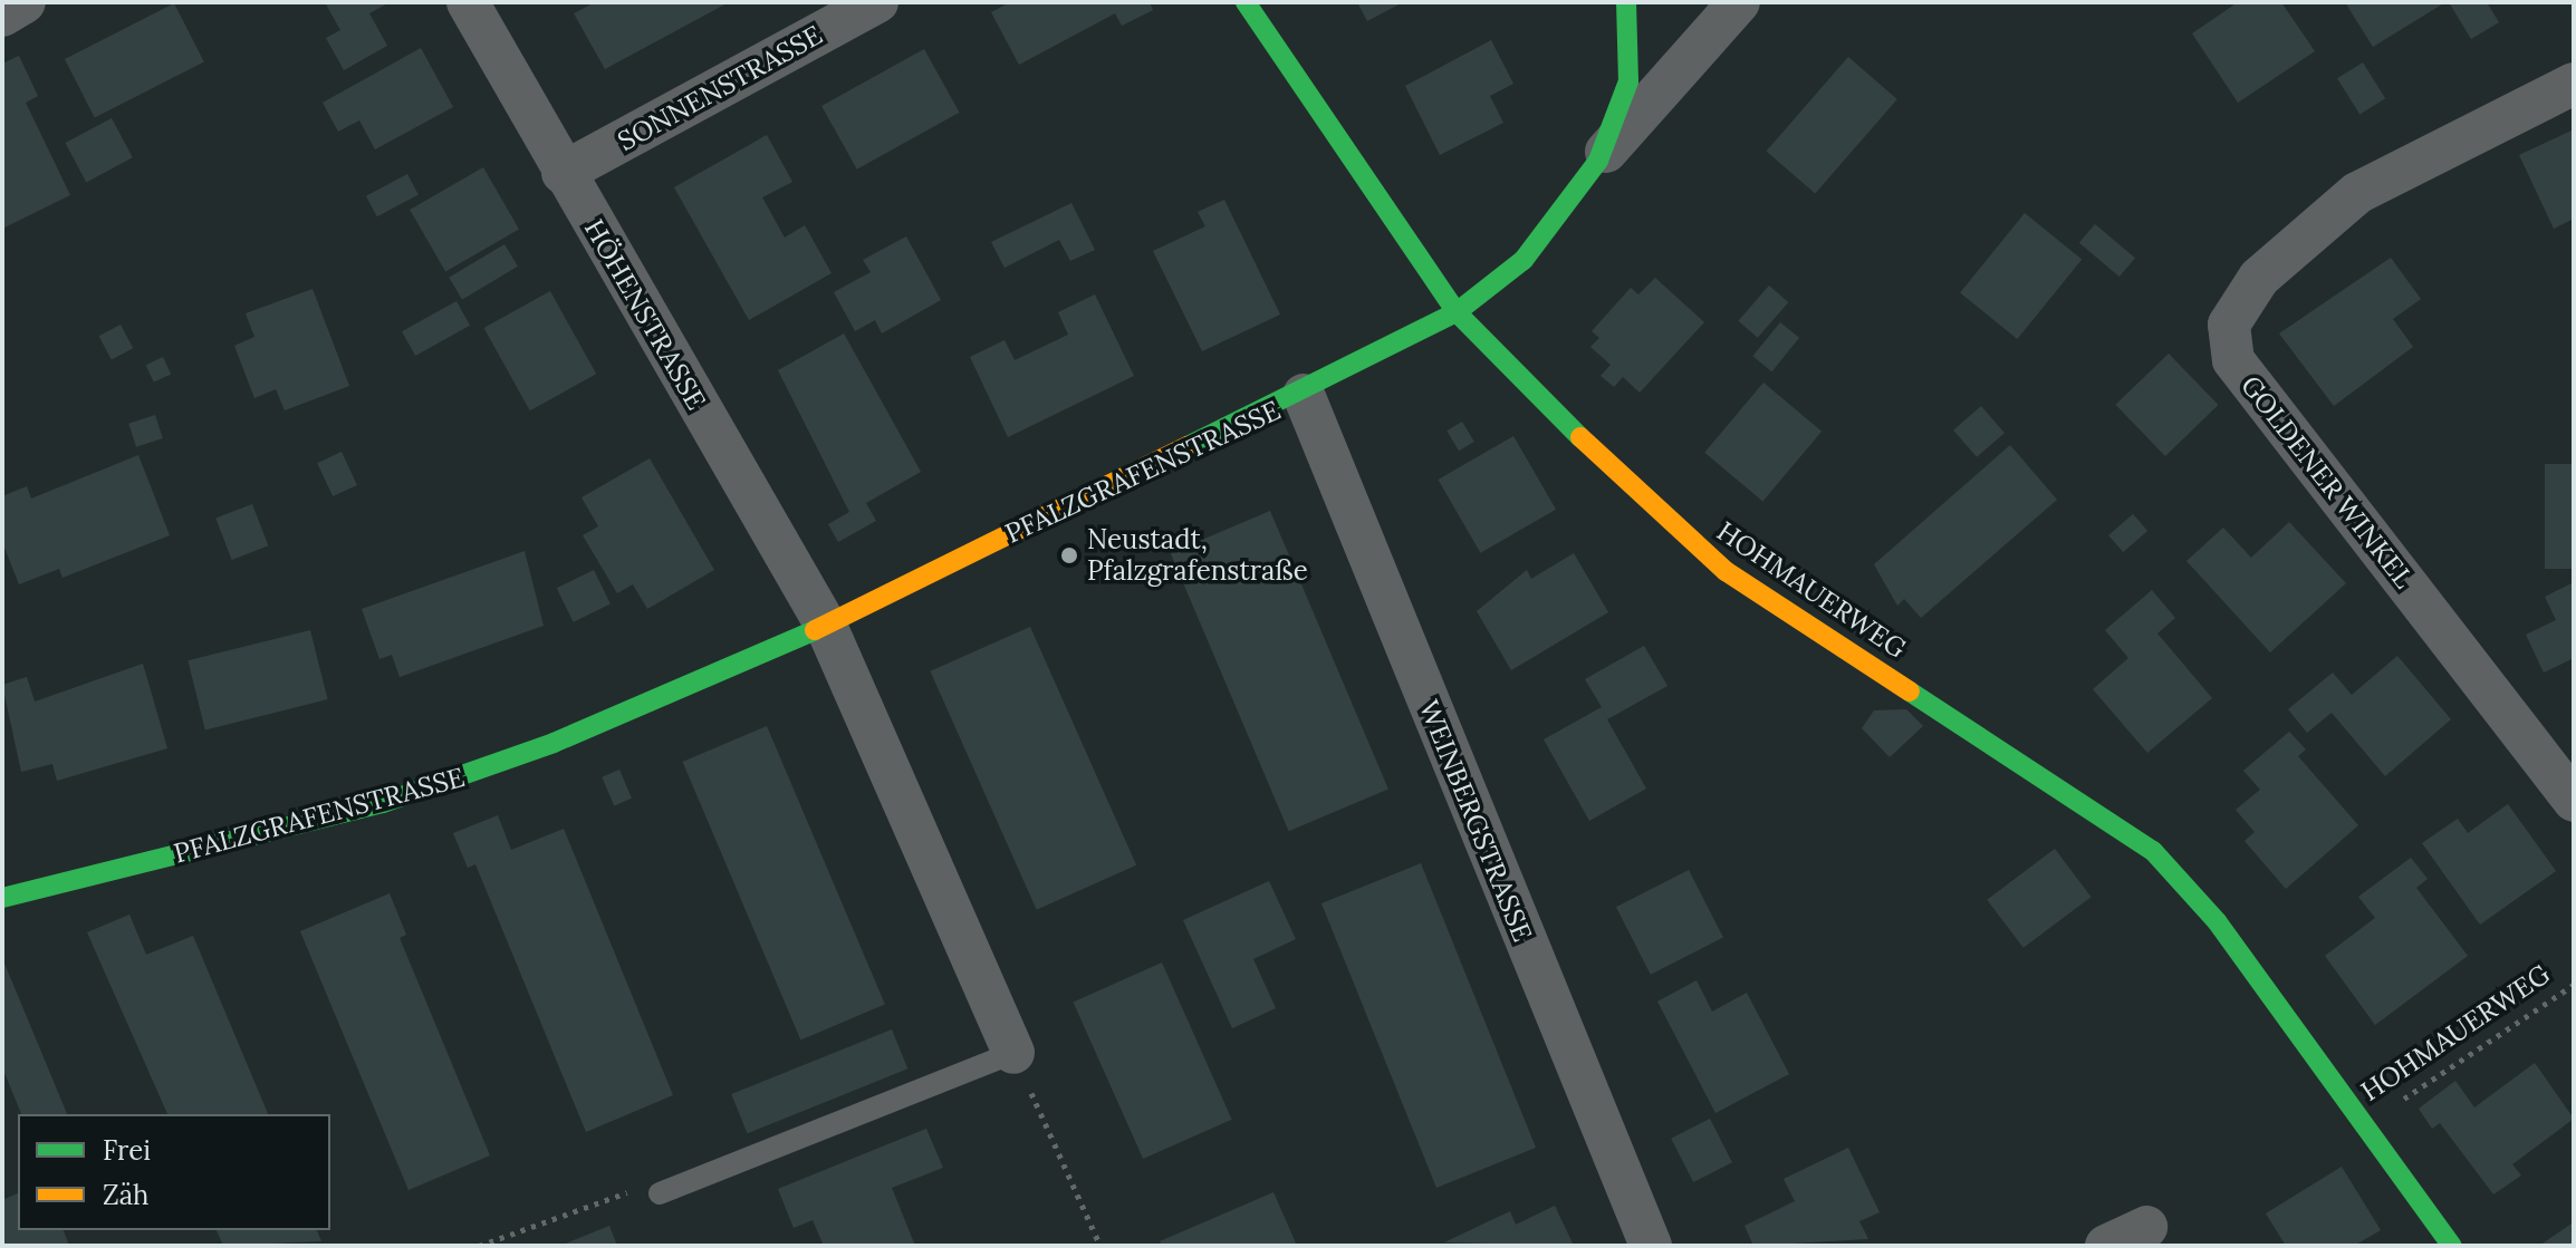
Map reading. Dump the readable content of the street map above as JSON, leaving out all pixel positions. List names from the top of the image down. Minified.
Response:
{"streets":{"street":["SONNENSTRASSE","HÖHENSTRASSE","PFALZGRAFENSTRASSE","GOLDENER WINKEL","HOHMAUERWEG","WEINBERGSTRASSE"]},"crossings":[["SONNENSTRASSE","HÖHENSTRASSE"],["HÖHENSTRASSE","PFALZGRAFENSTRASSE"],["PFALZGRAFENSTRASSE","HOHMAUERWEG"],["PFALZGRAFENSTRASSE","WEINBERGSTRASSE"]],"places":["Neustadt, Pfalzgrafenstraße"],"legend":["Frei","Zäh"]}
